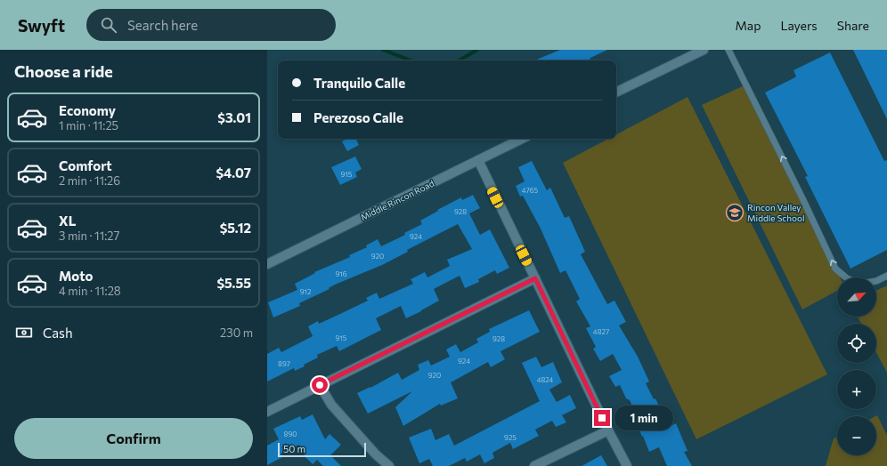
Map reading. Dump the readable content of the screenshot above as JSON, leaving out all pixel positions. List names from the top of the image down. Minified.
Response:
{"streets":{"street":["Middle Rincon Road"]},"places":{"school or university":["Rincon Valley Middle School"]},"house_numbers":["915","4765","928","924","920","916","912","4827","915","928","924","897","920","4824","890","925"],"scale_bar":"50 m","north":"top right","page":{"header":"Swyft","search":"Search here","nav":["Map","Layers","Share"],"heading":"Choose a ride","banner":["Tranquilo Calle","Perezoso Calle"],"list":[{"name":"Economy","note":"1 min · 11:25","value":"$3.01"},{"name":"Comfort","note":"2 min · 11:26","value":"$4.07"},{"name":"XL","note":"3 min · 11:27","value":"$5.12"},{"name":"Moto","note":"4 min · 11:28","value":"$5.55"}],"map_buttons":["+","−"],"pay":["Cash","230 m"],"bubble":"1 min","buttons":"Confirm","scale":"50 m"}}
